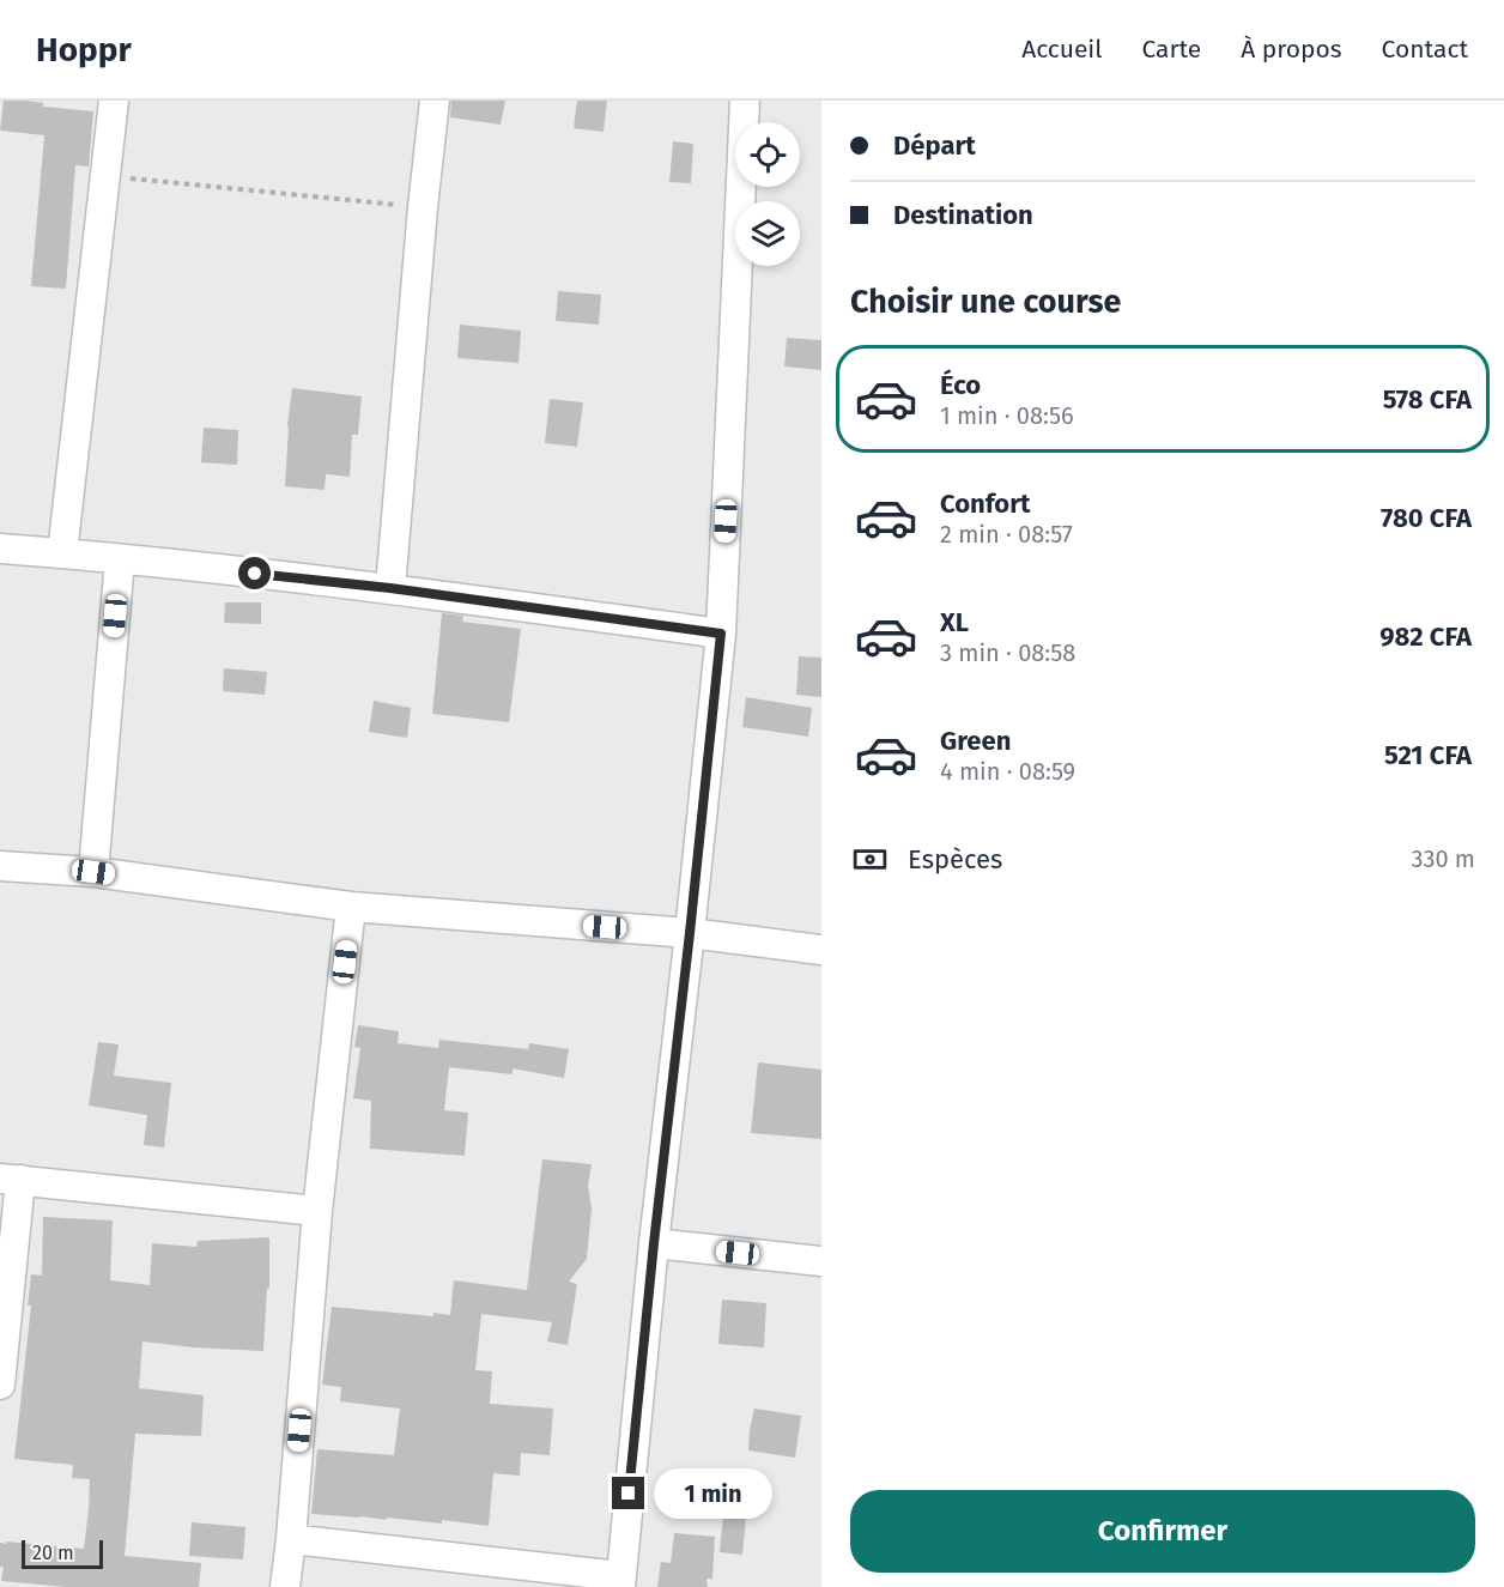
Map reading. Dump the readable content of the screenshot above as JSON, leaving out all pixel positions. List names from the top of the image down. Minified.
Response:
{"scale_bar":"20 m","page":{"header":"Hoppr","nav":["Accueil","Carte","À propos","Contact"],"banner":["Départ","Destination"],"heading":"Choisir une course","list":[{"name":"Éco","note":"1 min · 08:56","value":"578 CFA"},{"name":"Confort","note":"2 min · 08:57","value":"780 CFA"},{"name":"XL","note":"3 min · 08:58","value":"982 CFA"},{"name":"Green","note":"4 min · 08:59","value":"521 CFA"}],"pay":["Espèces","330 m"],"bubble":"1 min","buttons":"Confirmer","scale":"20 m"}}
